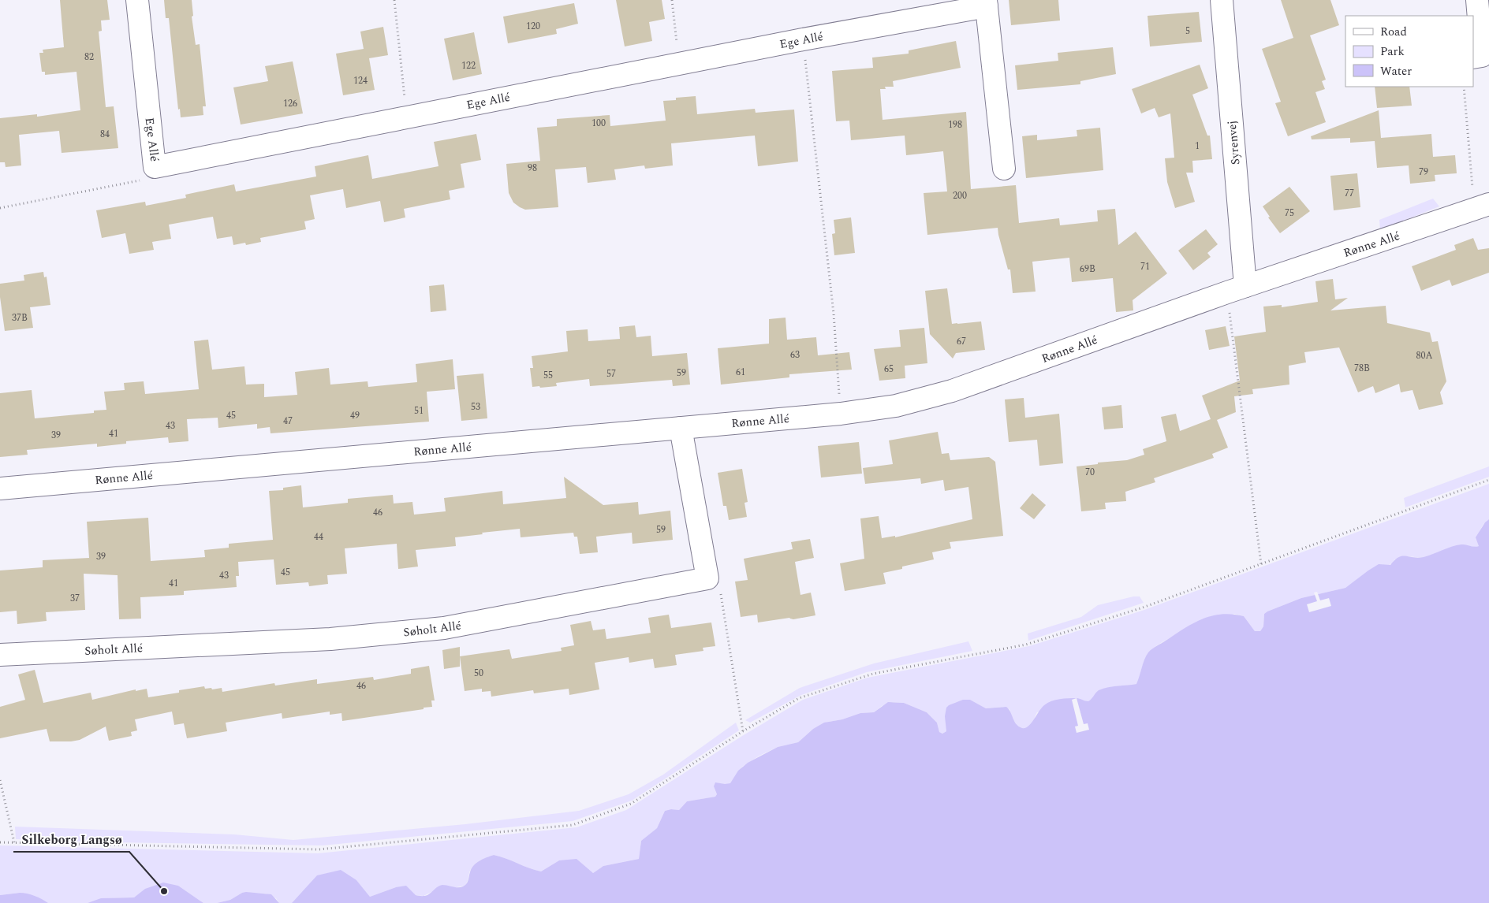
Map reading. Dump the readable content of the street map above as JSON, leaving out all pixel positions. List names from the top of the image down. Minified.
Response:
{"streets":{"street":["Ege Allé","Syrenvej","Rønne Allé","Søholt Allé"]},"crossings":[["Syrenvej","Rønne Allé"]],"places":["Silkeborg Langsø"],"house_numbers":["120","5","82","122","124","126","100","198","84","1","98","79","77","200","75","71","69B","37B","67","63","80A","78B","65","61","59","57","55","53","51","45","49","47","43","41","39","70","46","59","44","39","45","43","41","37","50","46"],"legend":["Road","Park","Water"]}
